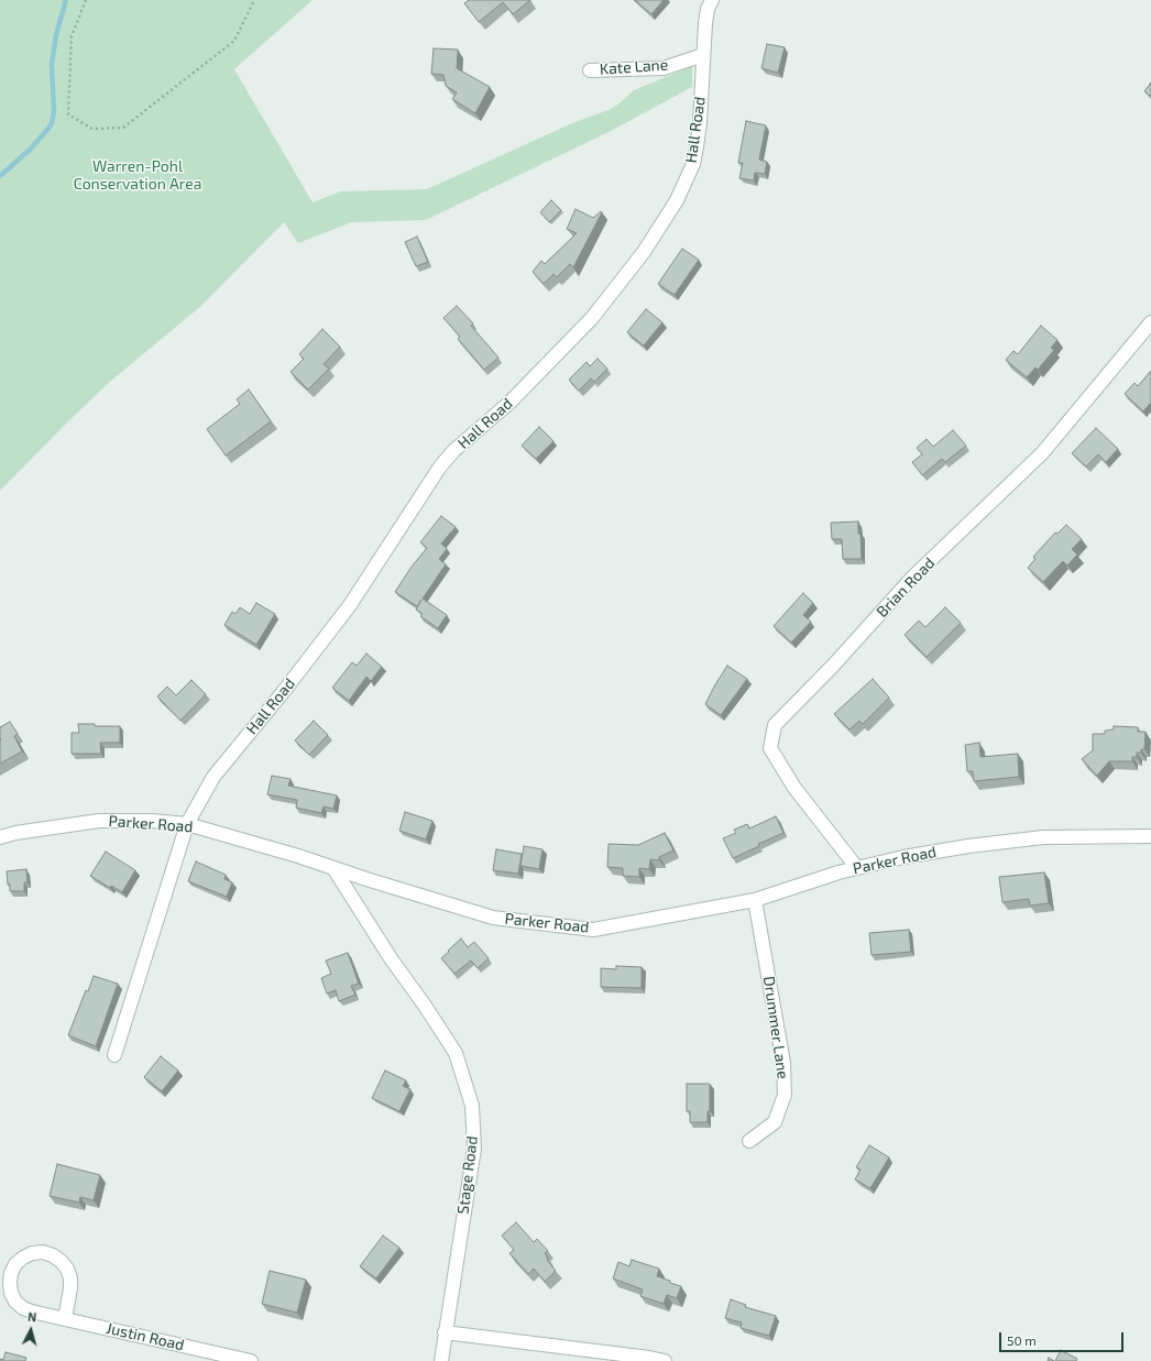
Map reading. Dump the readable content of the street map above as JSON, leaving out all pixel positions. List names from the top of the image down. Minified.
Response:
{"streets":{"street":["Kate Lane","Hall Road","Brian Road","Parker Road","Drummer Lane","Stage Road","Justin Road"]},"crossings":[["Kate Lane","Hall Road"],["Hall Road","Parker Road"],["Brian Road","Parker Road"],["Parker Road","Drummer Lane"],["Parker Road","Stage Road"]],"parks":["Warren-Pohl Conservation Area"],"scale_bar":"50 m","north":"top"}
